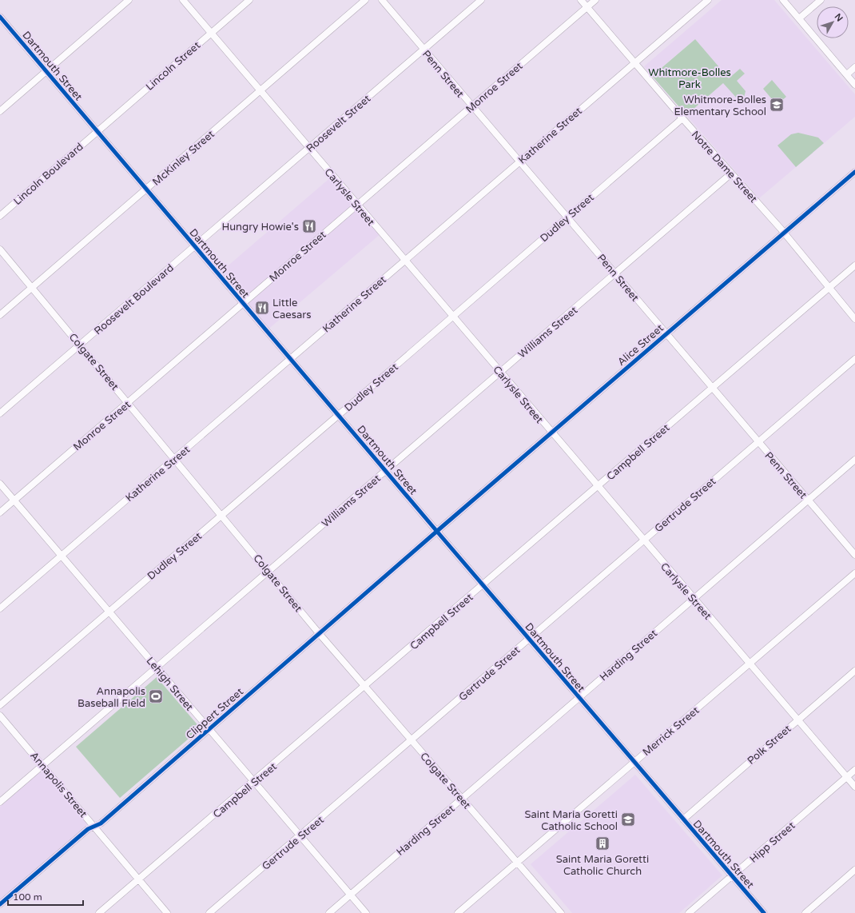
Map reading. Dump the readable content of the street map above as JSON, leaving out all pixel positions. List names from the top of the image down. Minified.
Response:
{"streets":{"street":["Dartmouth Street","Lincoln Street","Penn Street","Monroe Street","Roosevelt Street","Katherine Street","McKinley Street","Notre Dame Street","Lincoln Boulevard","Carlysle Street","Dudley Street","Roosevelt Boulevard","Williams Street","Alice Street","Colgate Street","Campbell Street","Gertrude Street","Harding Street","Lehigh Street","Clippert Street","Merrick Street","Polk Street","Annapolis Street","Hipp Street"]},"crossings":[["Dartmouth Street","Lincoln Street"],["Dartmouth Street","Monroe Street"],["Dartmouth Street","Roosevelt Street"],["Dartmouth Street","Katherine Street"],["Dartmouth Street","McKinley Street"],["Dartmouth Street","Lincoln Boulevard"],["Dartmouth Street","Dudley Street"],["Dartmouth Street","Roosevelt Boulevard"],["Dartmouth Street","Williams Street"],["Dartmouth Street","Alice Street"],["Dartmouth Street","Campbell Street"],["Dartmouth Street","Gertrude Street"],["Dartmouth Street","Harding Street"],["Dartmouth Street","Clippert Street"],["Dartmouth Street","Merrick Street"],["Dartmouth Street","Polk Street"],["Dartmouth Street","Hipp Street"],["Lincoln Street","Lincoln Boulevard"],["Lincoln Street","Carlysle Street"],["Penn Street","Monroe Street"],["Penn Street","Roosevelt Street"],["Penn Street","Katherine Street"],["Penn Street","Dudley Street"],["Penn Street","Williams Street"],["Penn Street","Alice Street"],["Penn Street","Campbell Street"],["Penn Street","Gertrude Street"],["Penn Street","Harding Street"],["Monroe Street","Notre Dame Street"],["Monroe Street","Carlysle Street"],["Monroe Street","Colgate Street"],["Monroe Street","Lehigh Street"],["Roosevelt Street","Carlysle Street"],["Roosevelt Street","Roosevelt Boulevard"],["Katherine Street","Notre Dame Street"],["Katherine Street","Carlysle Street"],["Katherine Street","Colgate Street"],["Katherine Street","Lehigh Street"],["McKinley Street","Carlysle Street"],["McKinley Street","Colgate Street"],["Notre Dame Street","Dudley Street"],["Notre Dame Street","Williams Street"],["Notre Dame Street","Alice Street"],["Notre Dame Street","Campbell Street"],["Carlysle Street","Dudley Street"],["Carlysle Street","Williams Street"],["Carlysle Street","Alice Street"],["Carlysle Street","Campbell Street"],["Carlysle Street","Gertrude Street"],["Carlysle Street","Harding Street"],["Carlysle Street","Merrick Street"],["Carlysle Street","Polk Street"],["Carlysle Street","Hipp Street"],["Dudley Street","Colgate Street"],["Dudley Street","Lehigh Street"],["Roosevelt Boulevard","Colgate Street"],["Williams Street","Colgate Street"],["Williams Street","Lehigh Street"],["Williams Street","Annapolis Street"],["Alice Street","Clippert Street"],["Colgate Street","Campbell Street"],["Colgate Street","Gertrude Street"],["Colgate Street","Harding Street"],["Colgate Street","Clippert Street"],["Colgate Street","Merrick Street"],["Campbell Street","Lehigh Street"],["Campbell Street","Annapolis Street"],["Gertrude Street","Lehigh Street"],["Harding Street","Lehigh Street"],["Lehigh Street","Clippert Street"],["Clippert Street","Annapolis Street"]],"parks":["Whitmore-Bolles Park"],"places":{"school or university":["Whitmore-Bolles Elementary School","Saint Maria Goretti Catholic School"],"restaurant":["Hungry Howie's","Little Caesars"],"sports":["Annapolis Baseball Field"],"building":["Saint Maria Goretti Catholic Church"]},"scale_bar":"100 m","north":"top right"}
